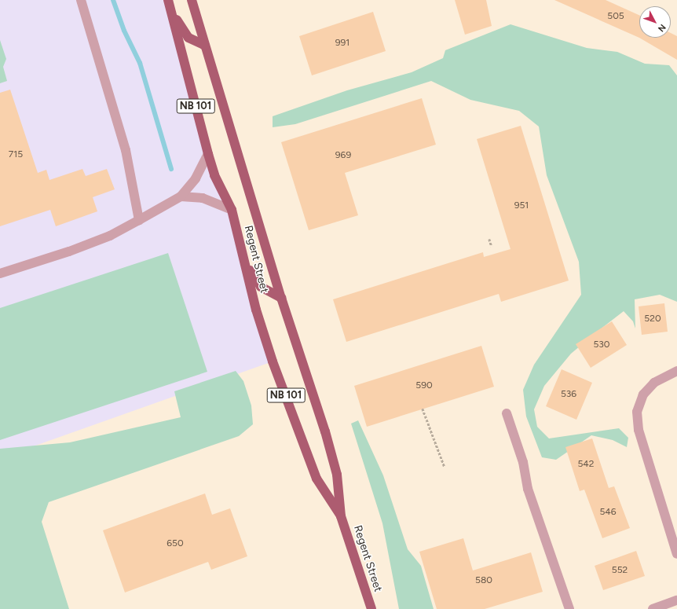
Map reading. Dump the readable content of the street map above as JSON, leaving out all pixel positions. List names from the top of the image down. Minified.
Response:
{"streets":{"main road":["NB 101","Regent Street"]},"house_numbers":["505","991","715","969","951","520","530","590","536","542","546","650","552","580"],"north":"bottom right"}
